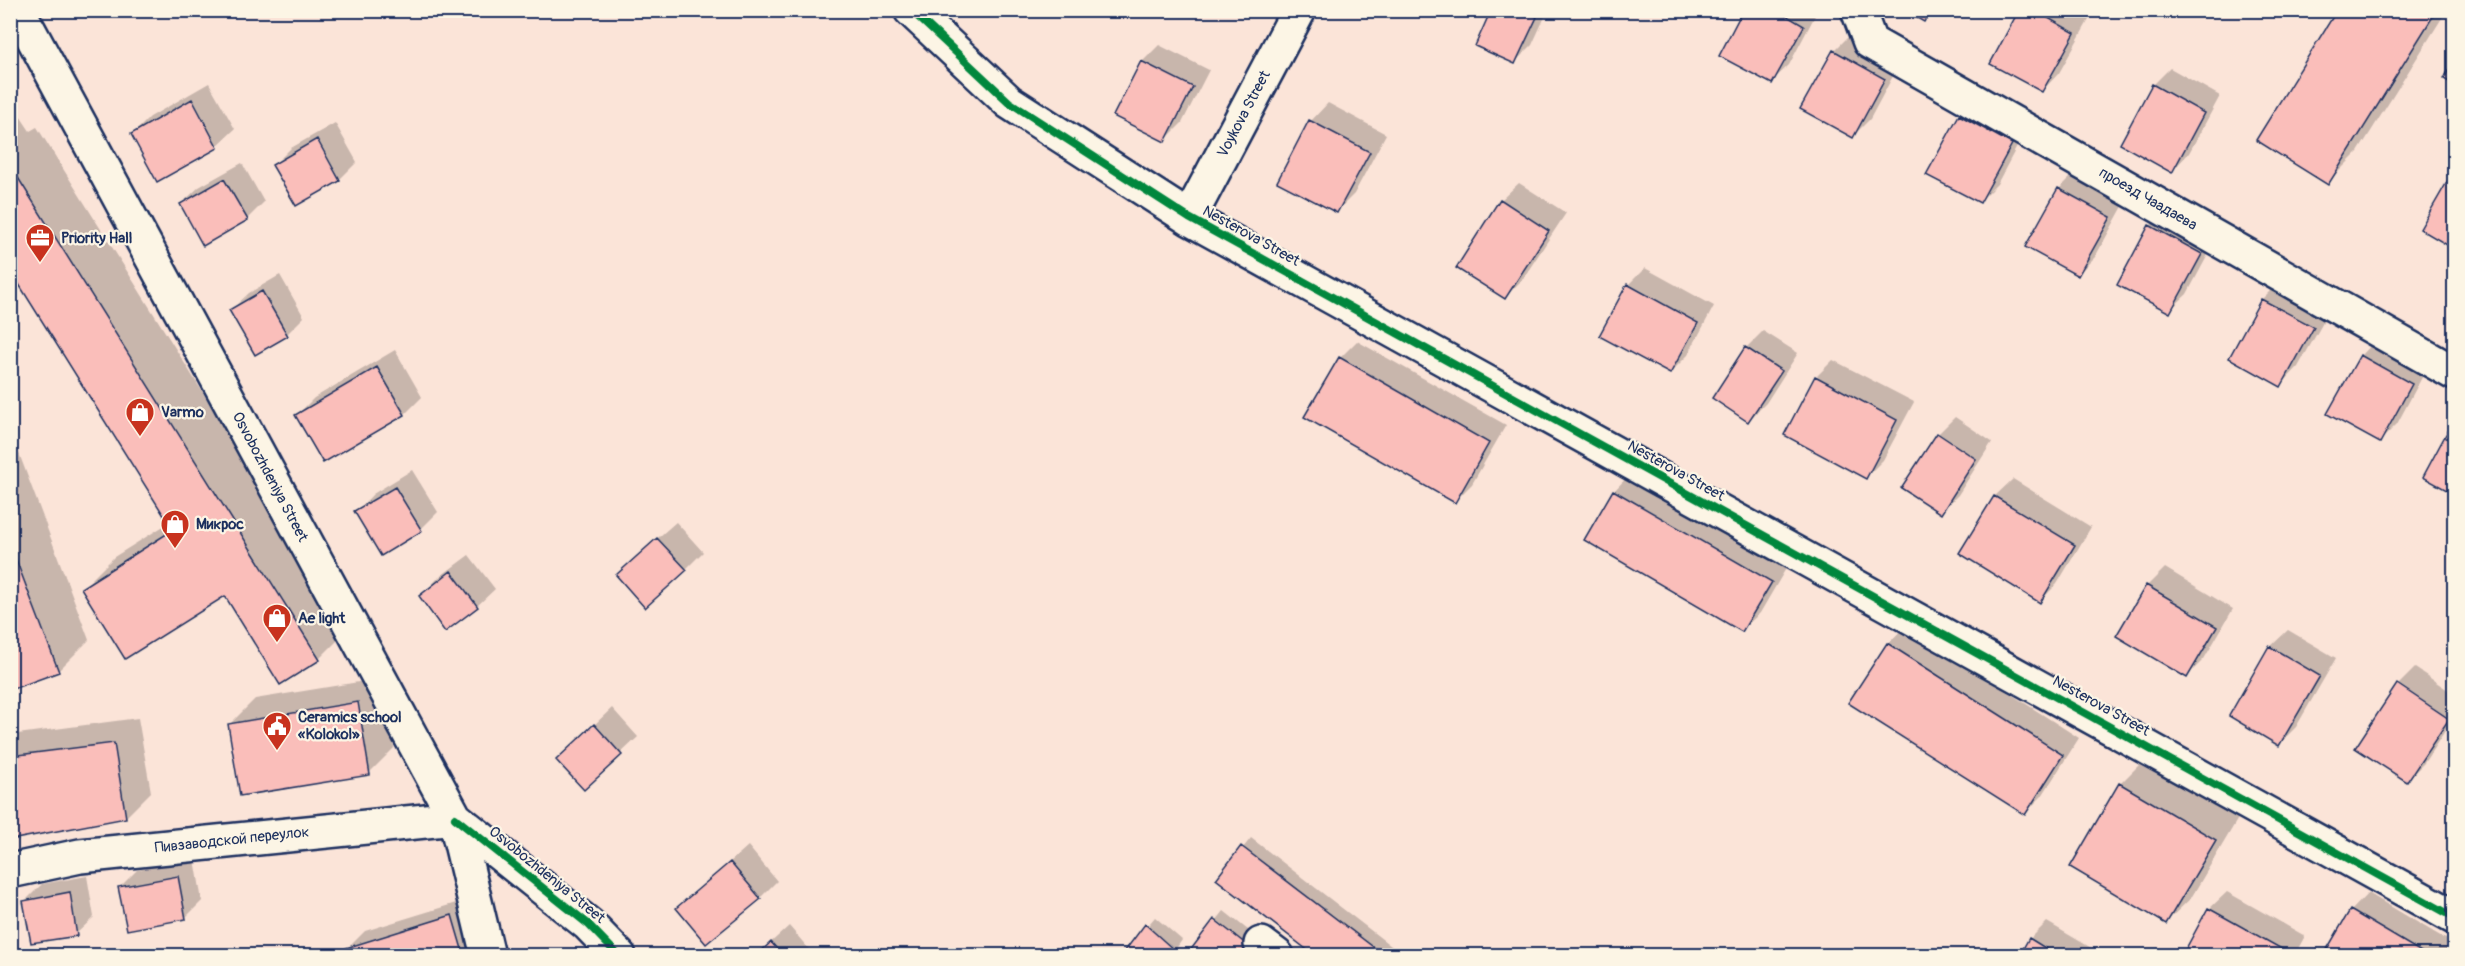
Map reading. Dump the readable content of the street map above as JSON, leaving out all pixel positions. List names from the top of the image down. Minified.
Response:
{"streets":{"street":["Voykova Street","проезд Чаадаева","Nesterova Street","Osvobozhdeniya Street","Пивзаводской переулок"]},"crossings":[["Voykova Street","Nesterova Street"],["Osvobozhdeniya Street","Пивзаводской переулок"]],"places":{"office":["Priority Hall"],"shop":["Varmo","Микрос","Ae light"],"public building":["Ceramics school «Kolokol»"]}}
